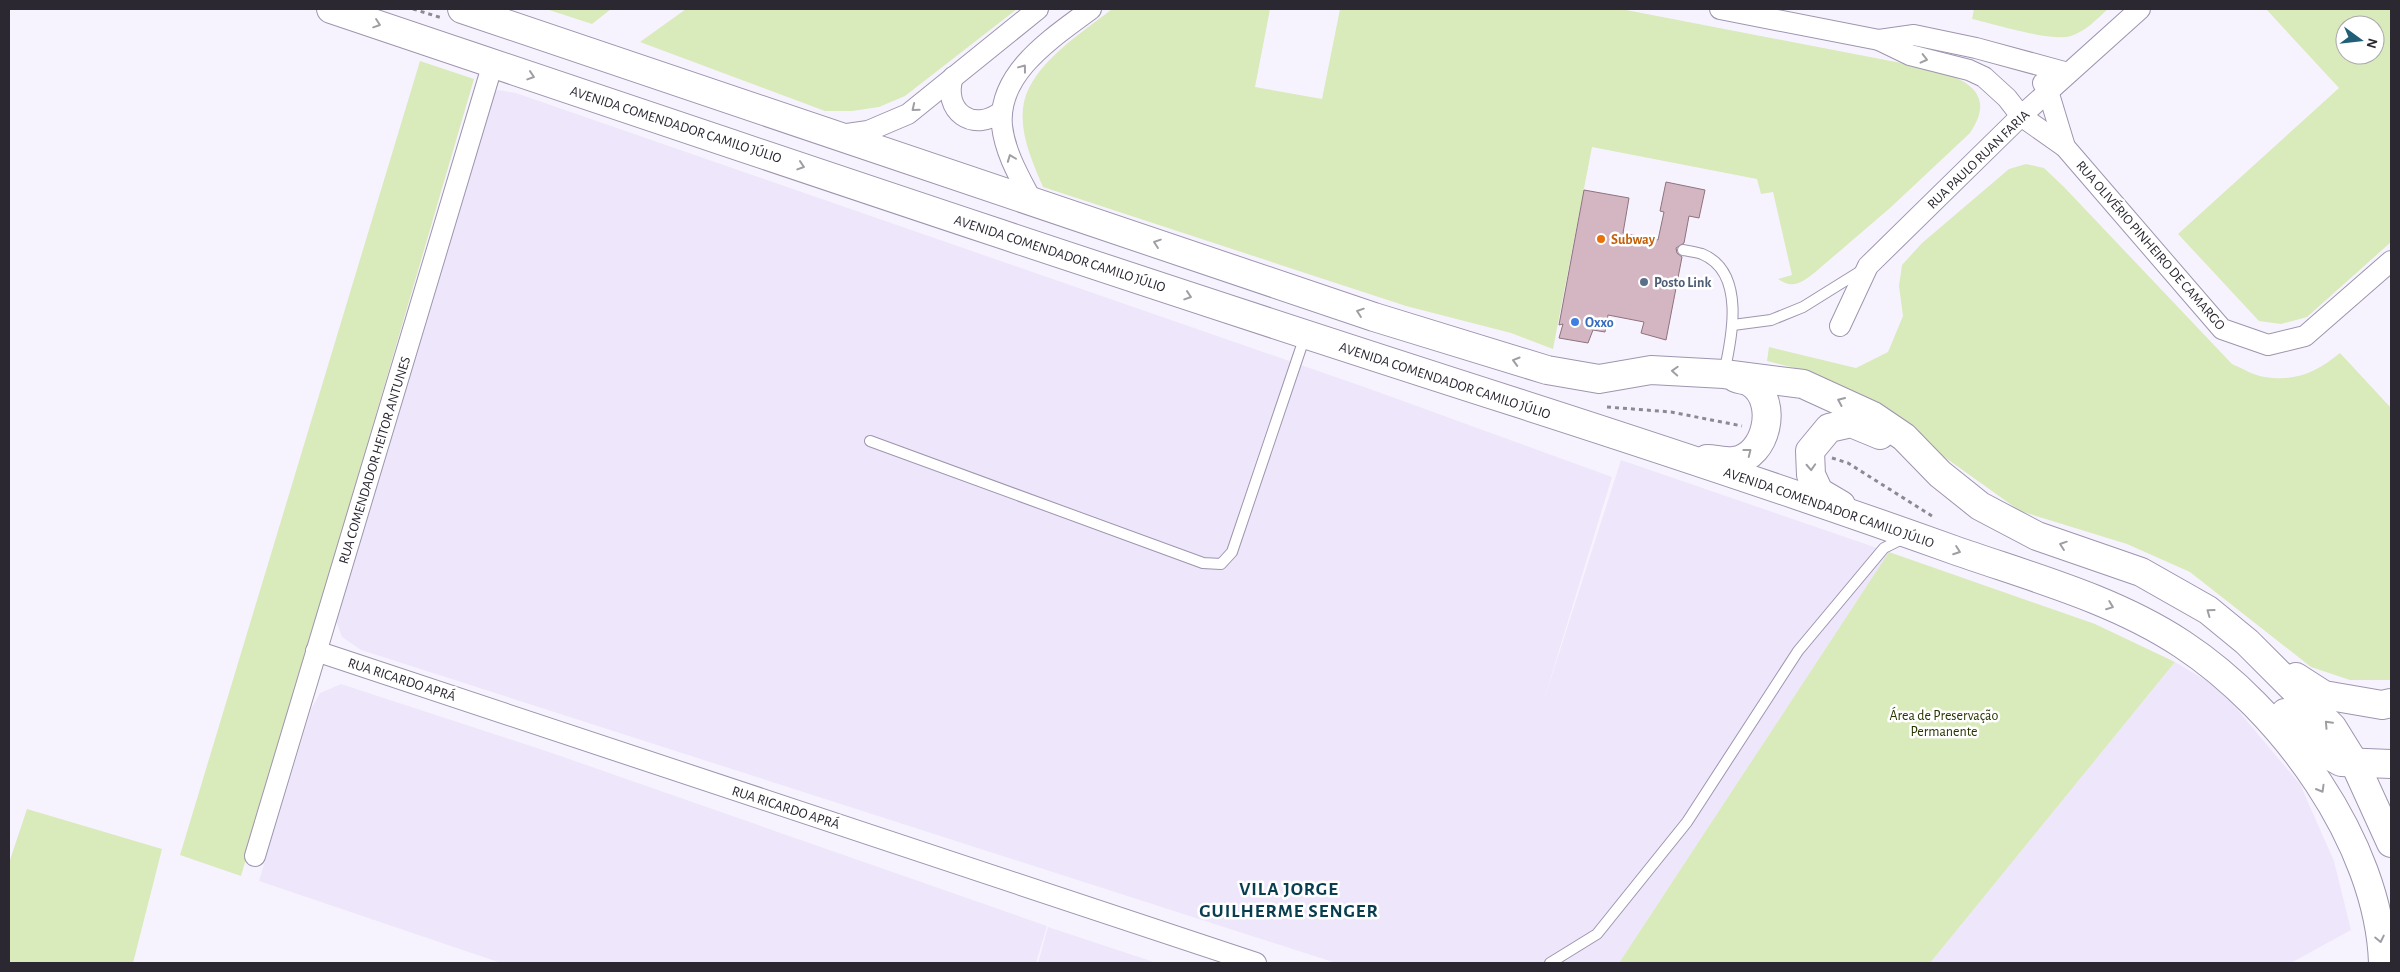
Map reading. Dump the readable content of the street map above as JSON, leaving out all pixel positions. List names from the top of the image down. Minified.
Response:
{"streets":{"main road":["AVENIDA COMENDADOR CAMILO JÚLIO"],"street":["RUA PAULO RUAN FARIA","RUA OLIVÉRIO PINHEIRO DE CAMARGO","RUA COMENDADOR HEITOR ANTUNES","RUA RICARDO APRÁ"]},"crossings":[["AVENIDA COMENDADOR CAMILO JÚLIO","RUA COMENDADOR HEITOR ANTUNES"],["RUA PAULO RUAN FARIA","RUA OLIVÉRIO PINHEIRO DE CAMARGO"],["RUA COMENDADOR HEITOR ANTUNES","RUA RICARDO APRÁ"]],"districts":["VILA JORGE GUILHERME SENGER"],"parks":["Área de Preservação Permanente"],"places":["Subway","Posto Link","Oxxo"],"north":"right"}
